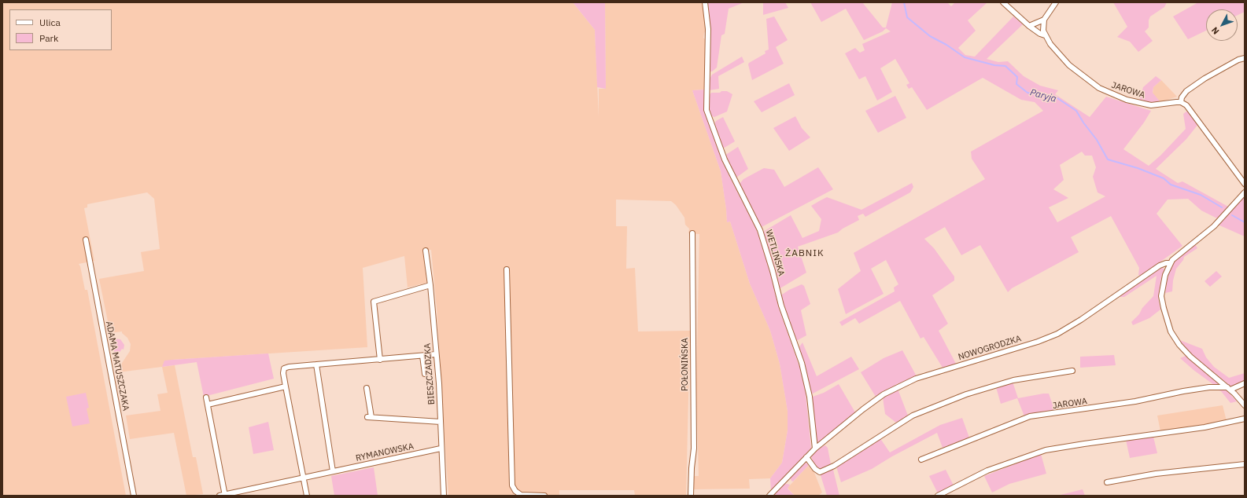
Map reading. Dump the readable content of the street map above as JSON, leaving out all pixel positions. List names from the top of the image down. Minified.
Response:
{"streets":{"street":["JAROWA","WETLIŃSKA","NOWOGRODZKA","POŁONIŃSKA","ADAMA MATUSZCZAKA","BIESZCZADZKA","RYMANOWSKA"]},"crossings":[["WETLIŃSKA","NOWOGRODZKA"],["BIESZCZADZKA","RYMANOWSKA"]],"districts":["ŻABNIK"],"water":["Paryja"],"legend":["Ulica","Park"],"north":"bottom left"}
